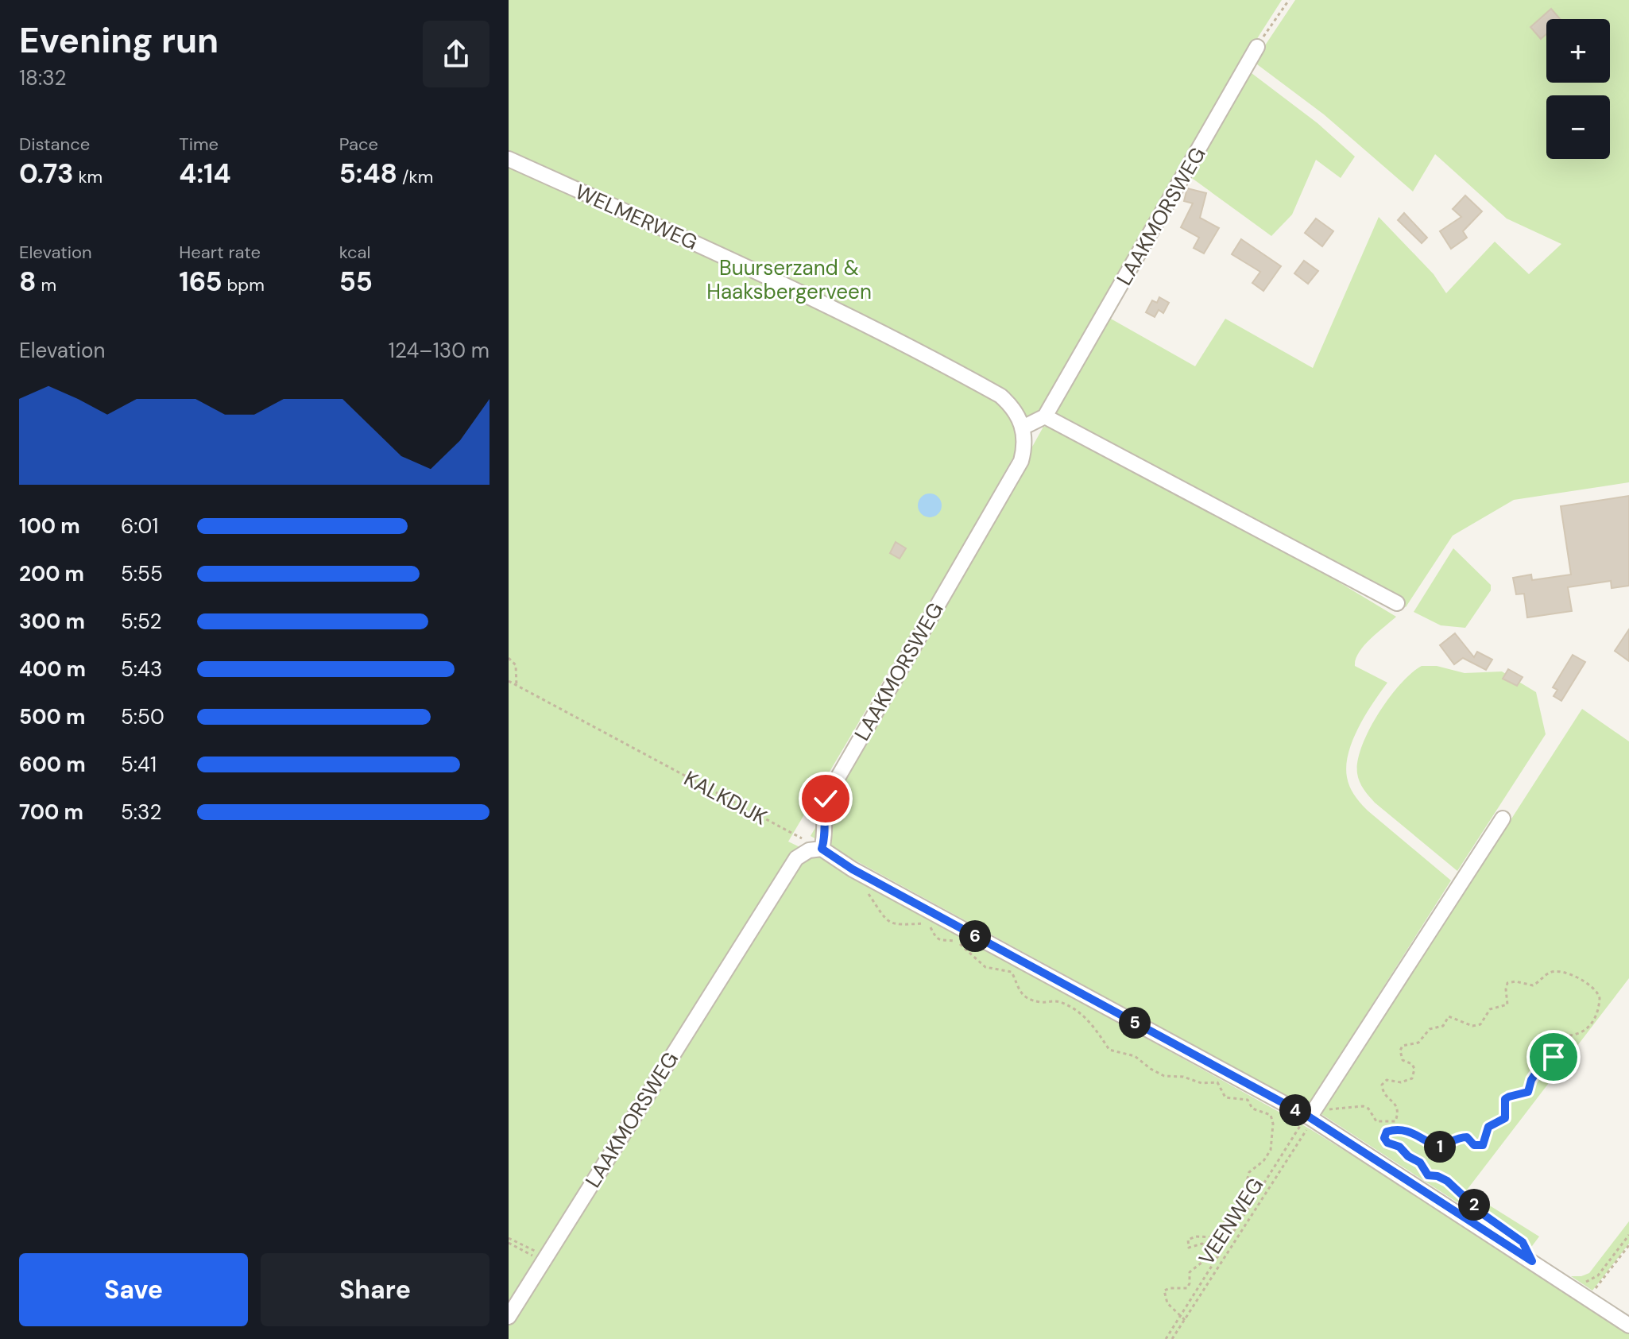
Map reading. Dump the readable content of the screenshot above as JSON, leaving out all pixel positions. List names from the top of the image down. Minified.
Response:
{"streets":{"street":["LAAKMORSWEG","WELMERWEG"],"path":["KALKDIJK","VEENWEG"]},"crossings":[["LAAKMORSWEG","WELMERWEG"],["LAAKMORSWEG","KALKDIJK"]],"parks":["Buurserzand & Haaksbergerveen"],"page":{"heading":["Evening run","18:32"],"map_buttons":["+","−"],"stats":[["Distance","0.73 km"],["Time","4:14"],["Pace","5:48 /km"],["Elevation","8 m"],["Heart rate","165 bpm"],["kcal","55"]],"chart":["Elevation","124–130 m"],"list":[{"name":"100 m","note":"6:01"},{"name":"200 m","note":"5:55"},{"name":"300 m","note":"5:52"},{"name":"400 m","note":"5:43"},{"name":"500 m","note":"5:50"},{"name":"600 m","note":"5:41"},{"name":"700 m","note":"5:32"}],"pins":["6","5","4","1","2"],"buttons":["Save","Share"]}}
